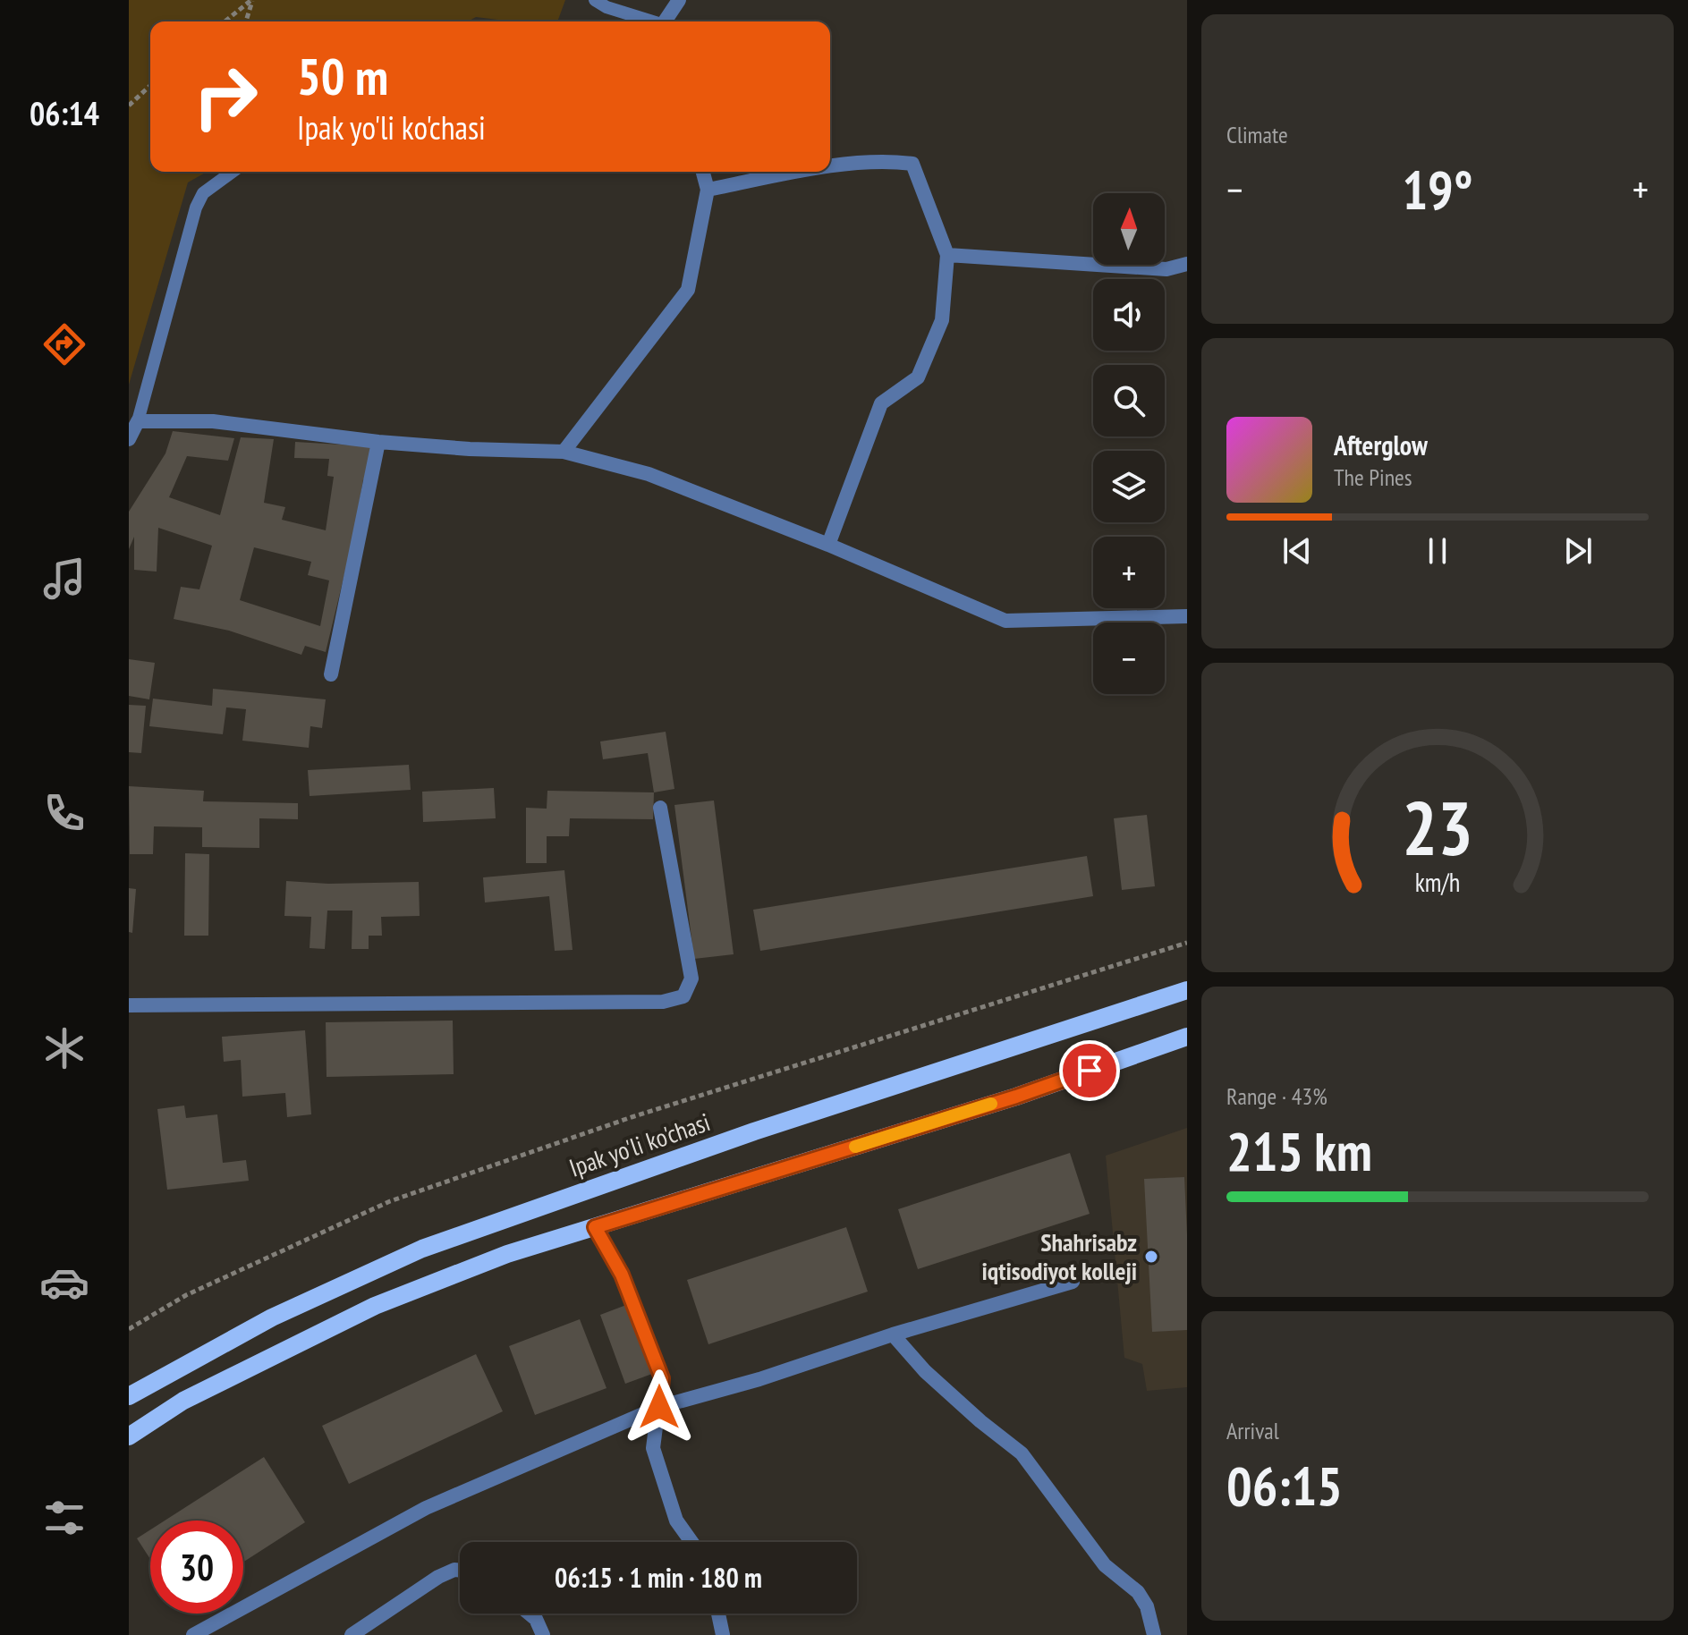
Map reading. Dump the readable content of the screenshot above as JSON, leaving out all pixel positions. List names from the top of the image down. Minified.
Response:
{"streets":{"main road":["Ipak yo'li ko'chasi"]},"places":["Shahrisabz iqtisodiyot kolleji"],"north":"top","page":{"tabs":"06:14","tile":["Climate",["Range · 43%","215 km"],["Arrival","06:15"]],"turn":["50 m","Ipak yo'li ko'chasi"],"heat":["−","19°","+"],"map_buttons":["+","−"],"song":["Afterglow","The Pines"],"limit":"30","trip":"06:15 · 1 min · 180 m","gauge":["23","km/h"]}}
